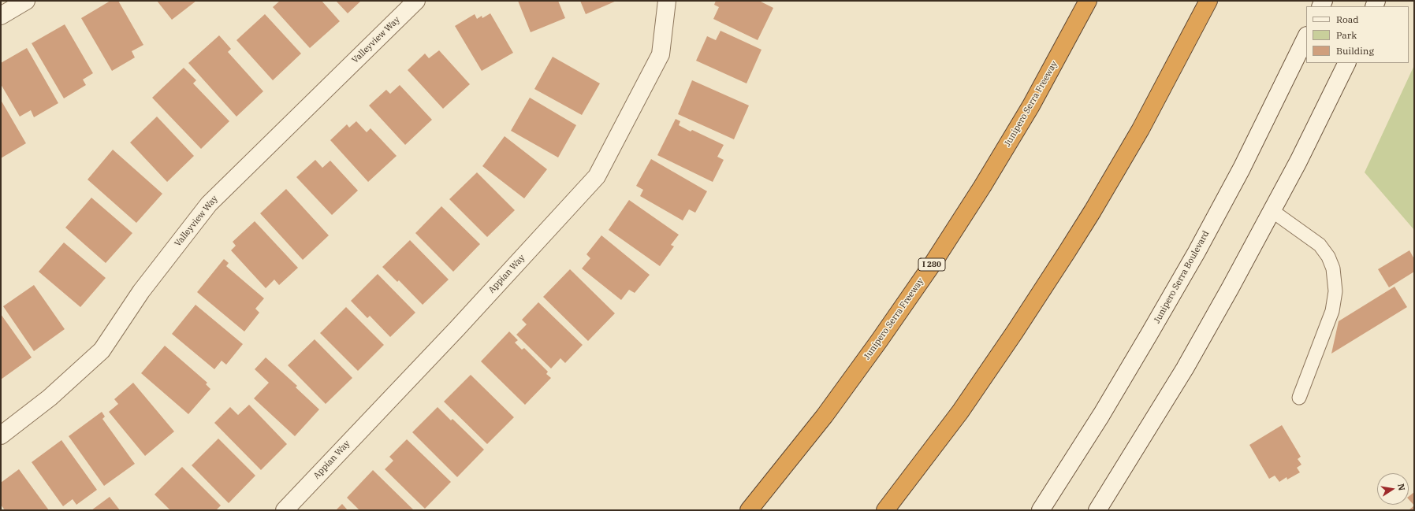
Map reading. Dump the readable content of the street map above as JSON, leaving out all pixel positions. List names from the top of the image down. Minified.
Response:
{"streets":{"highway":["Junipero Serra Freeway","I 280"],"street":["Valleyview Way","Appian Way","Junipero Serra Boulevard"]},"legend":["Road","Park","Building"],"north":"right"}
